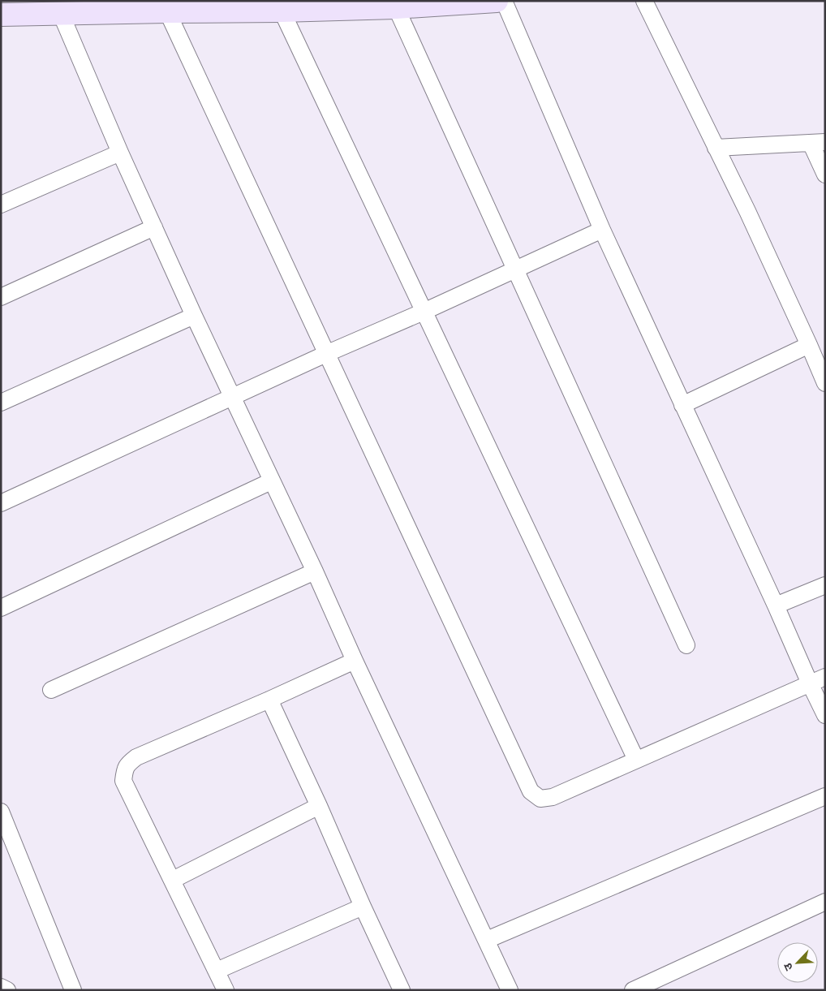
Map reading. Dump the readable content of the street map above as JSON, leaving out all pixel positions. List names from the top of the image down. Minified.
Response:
{"north":"bottom left"}
